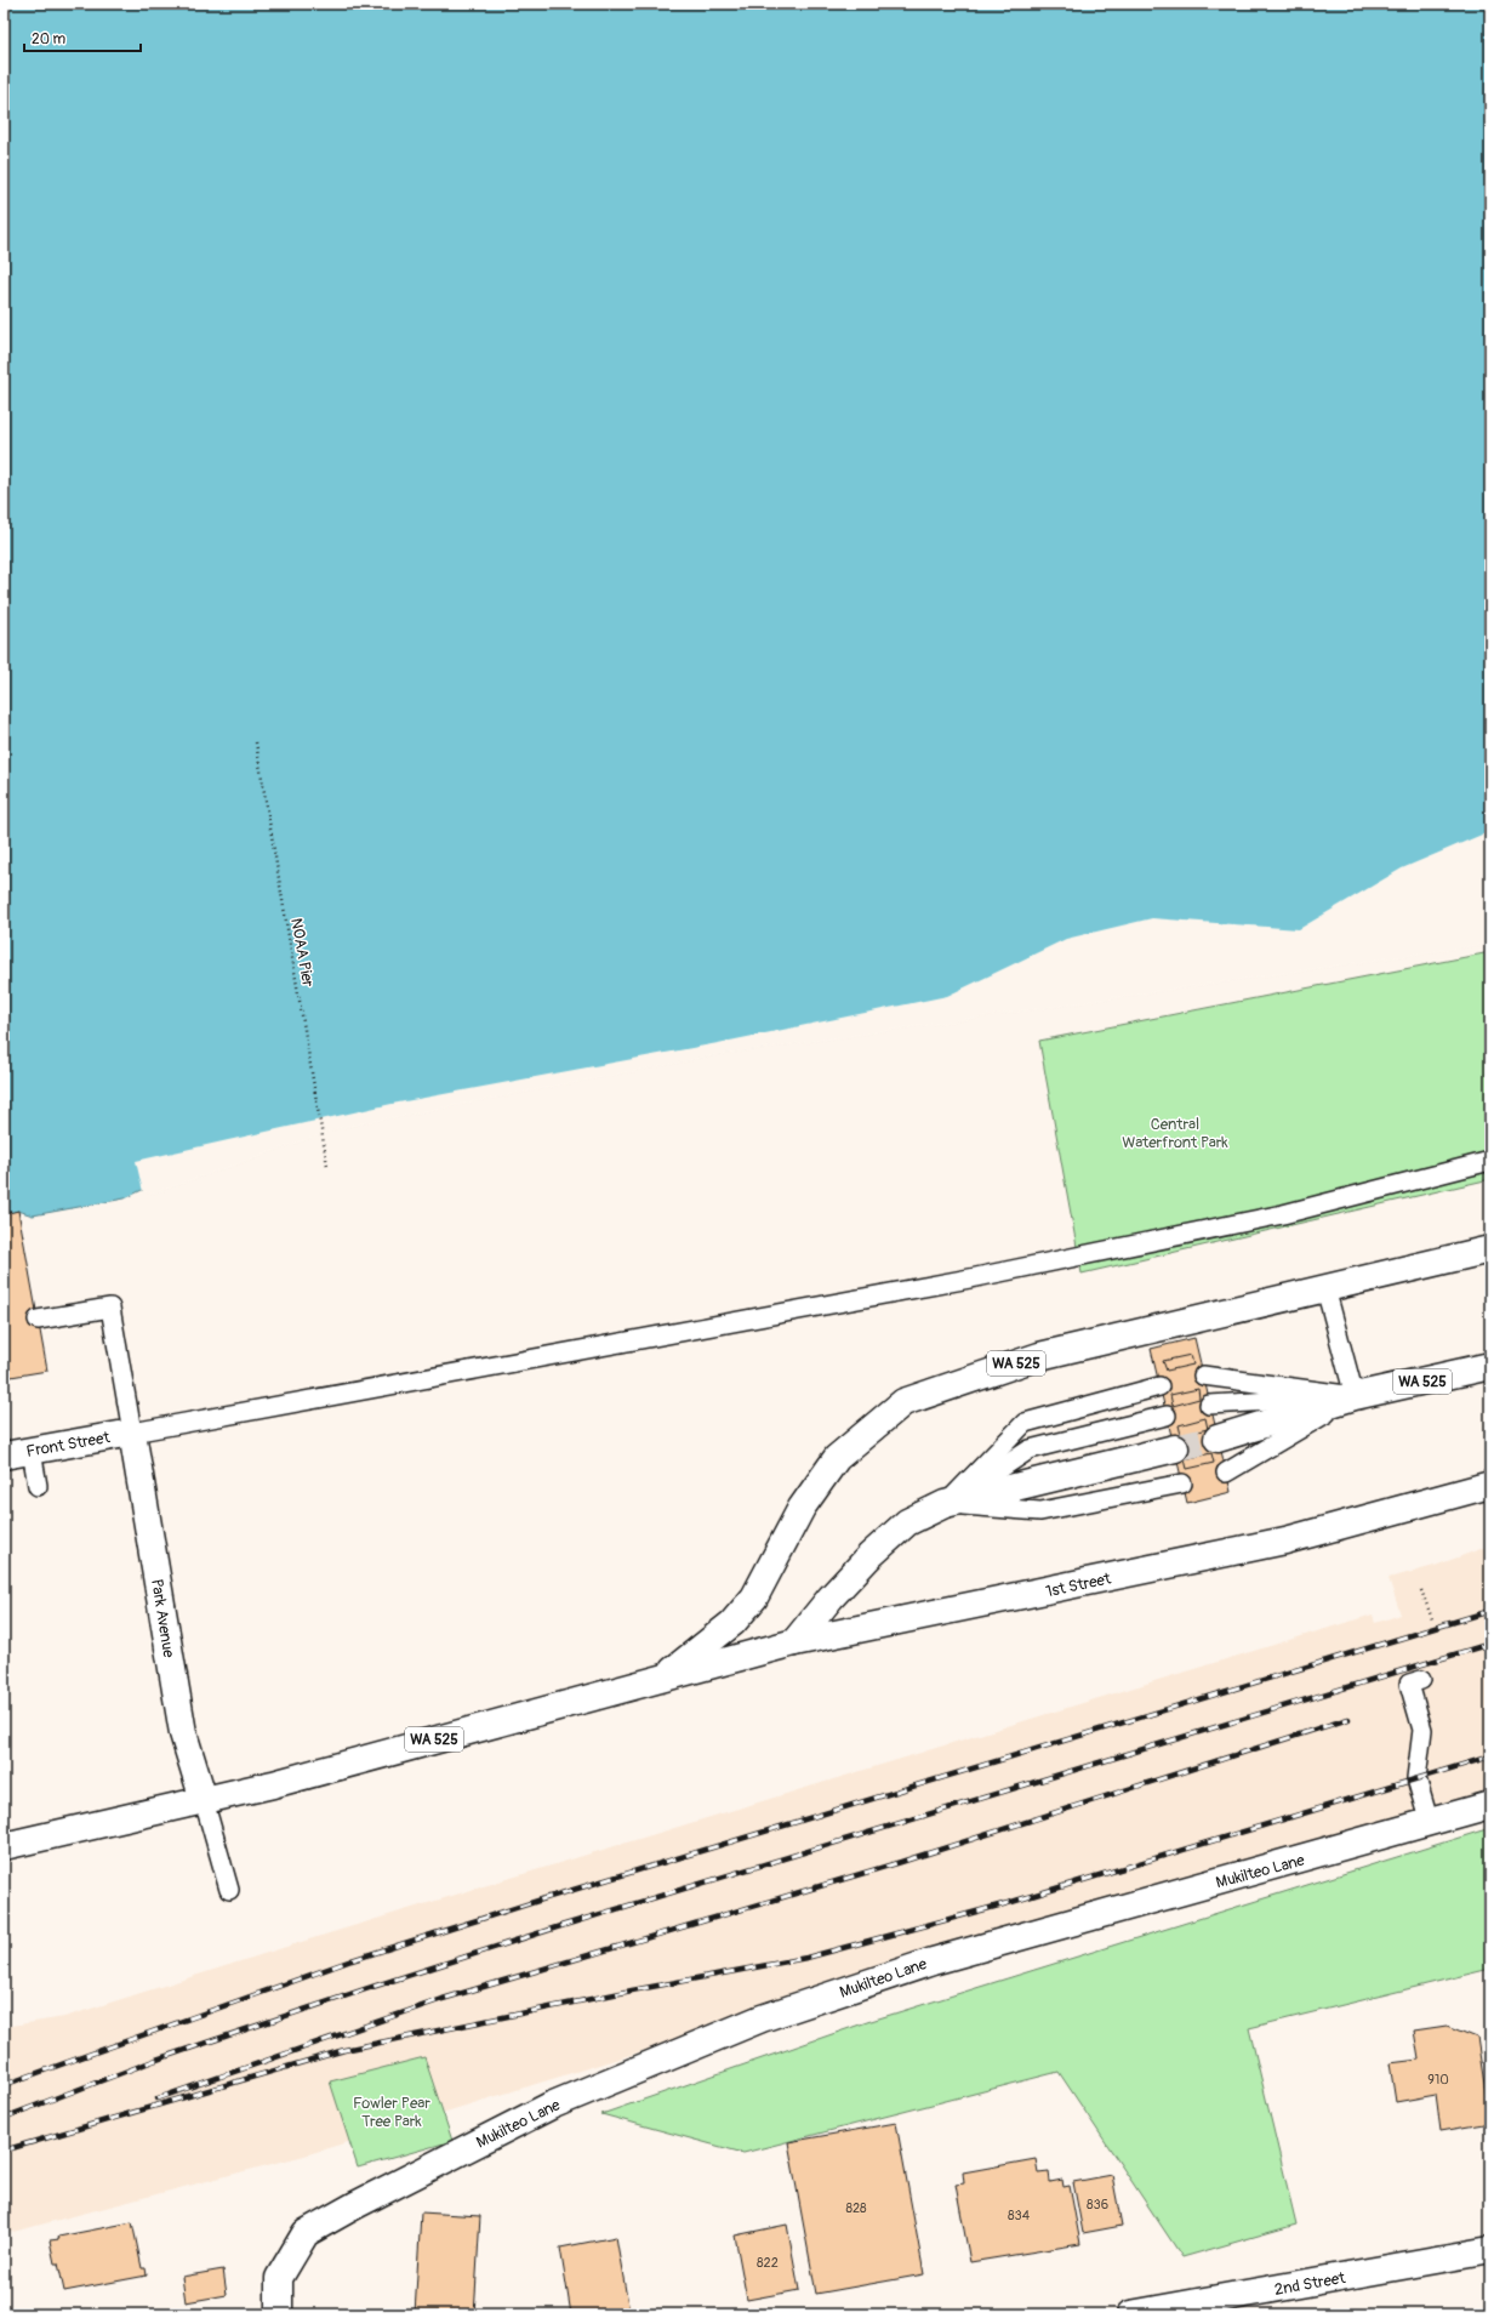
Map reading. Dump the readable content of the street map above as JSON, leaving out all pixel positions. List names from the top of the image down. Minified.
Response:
{"streets":{"street":["WA 525","Front Street","1st Street","Park Avenue","Mukilteo Lane","2nd Street"],"path":["NOAA Pier"]},"crossings":[["WA 525","1st Street"],["WA 525","Park Avenue"],["Front Street","Park Avenue"]],"parks":["Central Waterfront Park","Fowler Pear Tree Park"],"house_numbers":["910","836","828","834","822"],"scale_bar":"20 m"}
